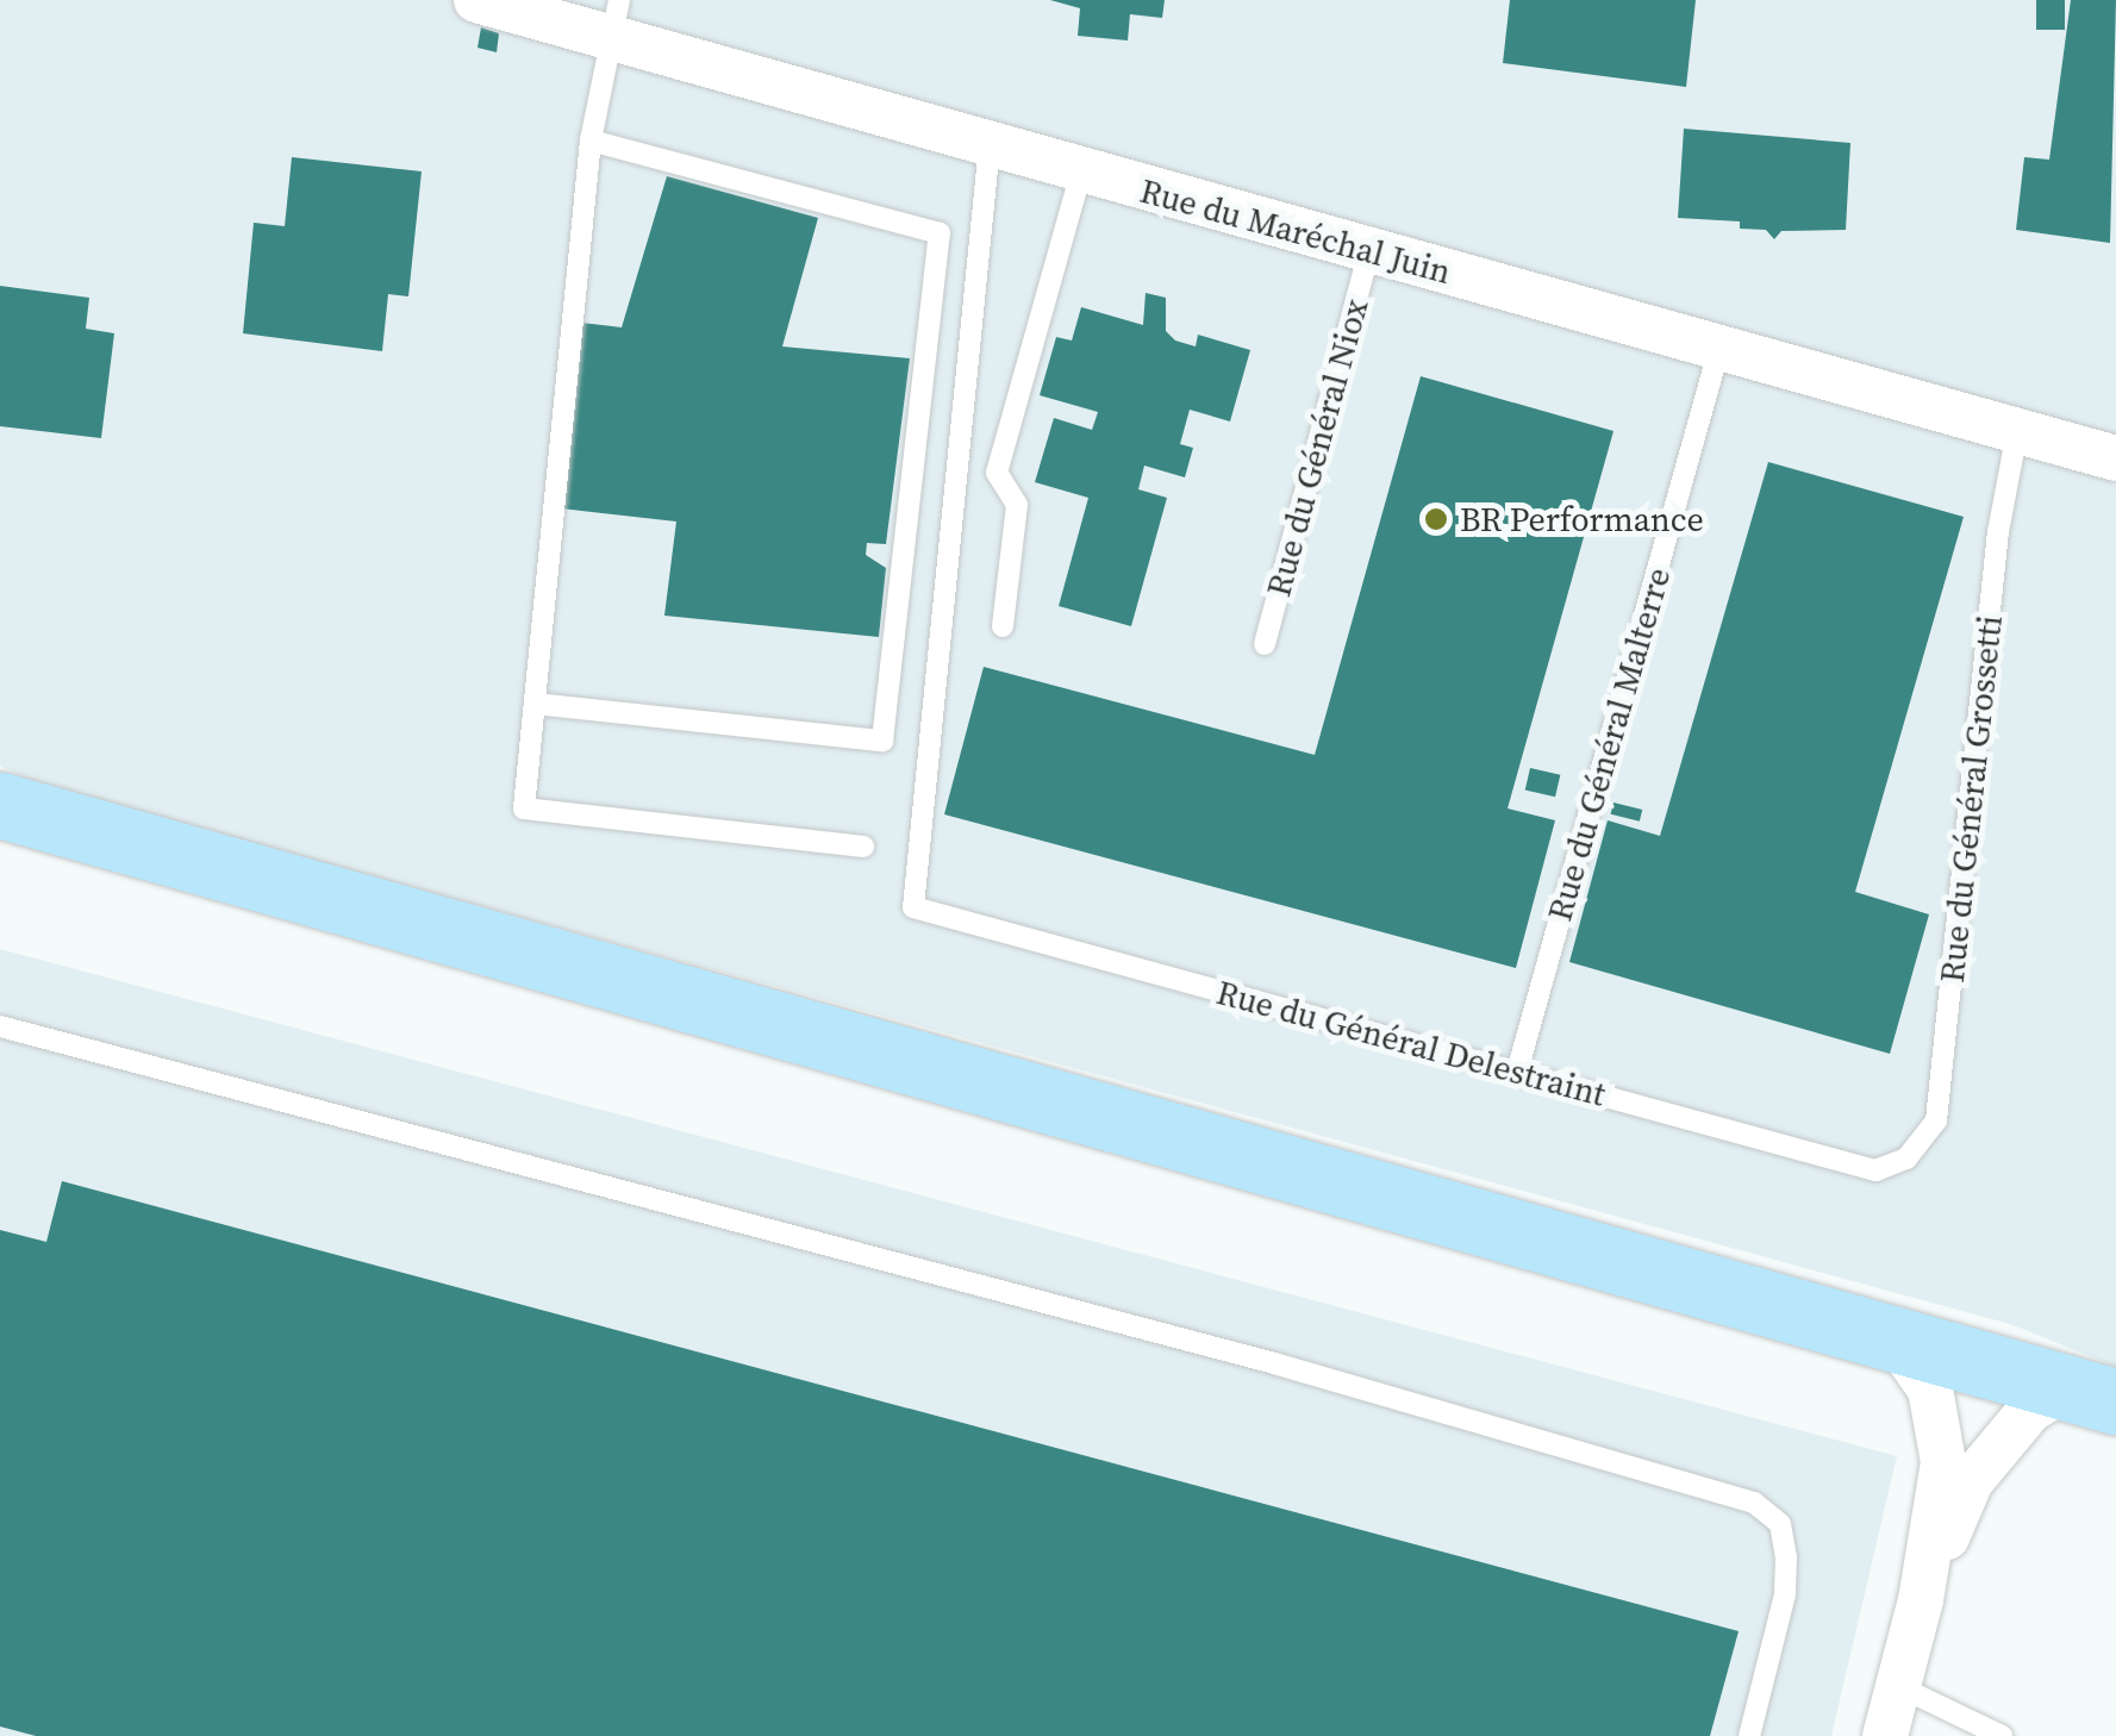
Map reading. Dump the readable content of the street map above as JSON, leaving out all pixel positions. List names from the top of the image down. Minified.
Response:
{"streets":{"street":["Rue du Maréchal Juin"],"lane":["Rue du Général Niox","Rue du Général Malterre","Rue du Général Grossetti","Rue du Général Delestraint"]},"crossings":[["Rue du Maréchal Juin","Rue du Général Niox"],["Rue du Maréchal Juin","Rue du Général Malterre"],["Rue du Maréchal Juin","Rue du Général Grossetti"],["Rue du Maréchal Juin","Rue du Général Delestraint"],["Rue du Général Malterre","Rue du Général Delestraint"],["Rue du Général Grossetti","Rue du Général Delestraint"]],"places":["BR Performance"]}
